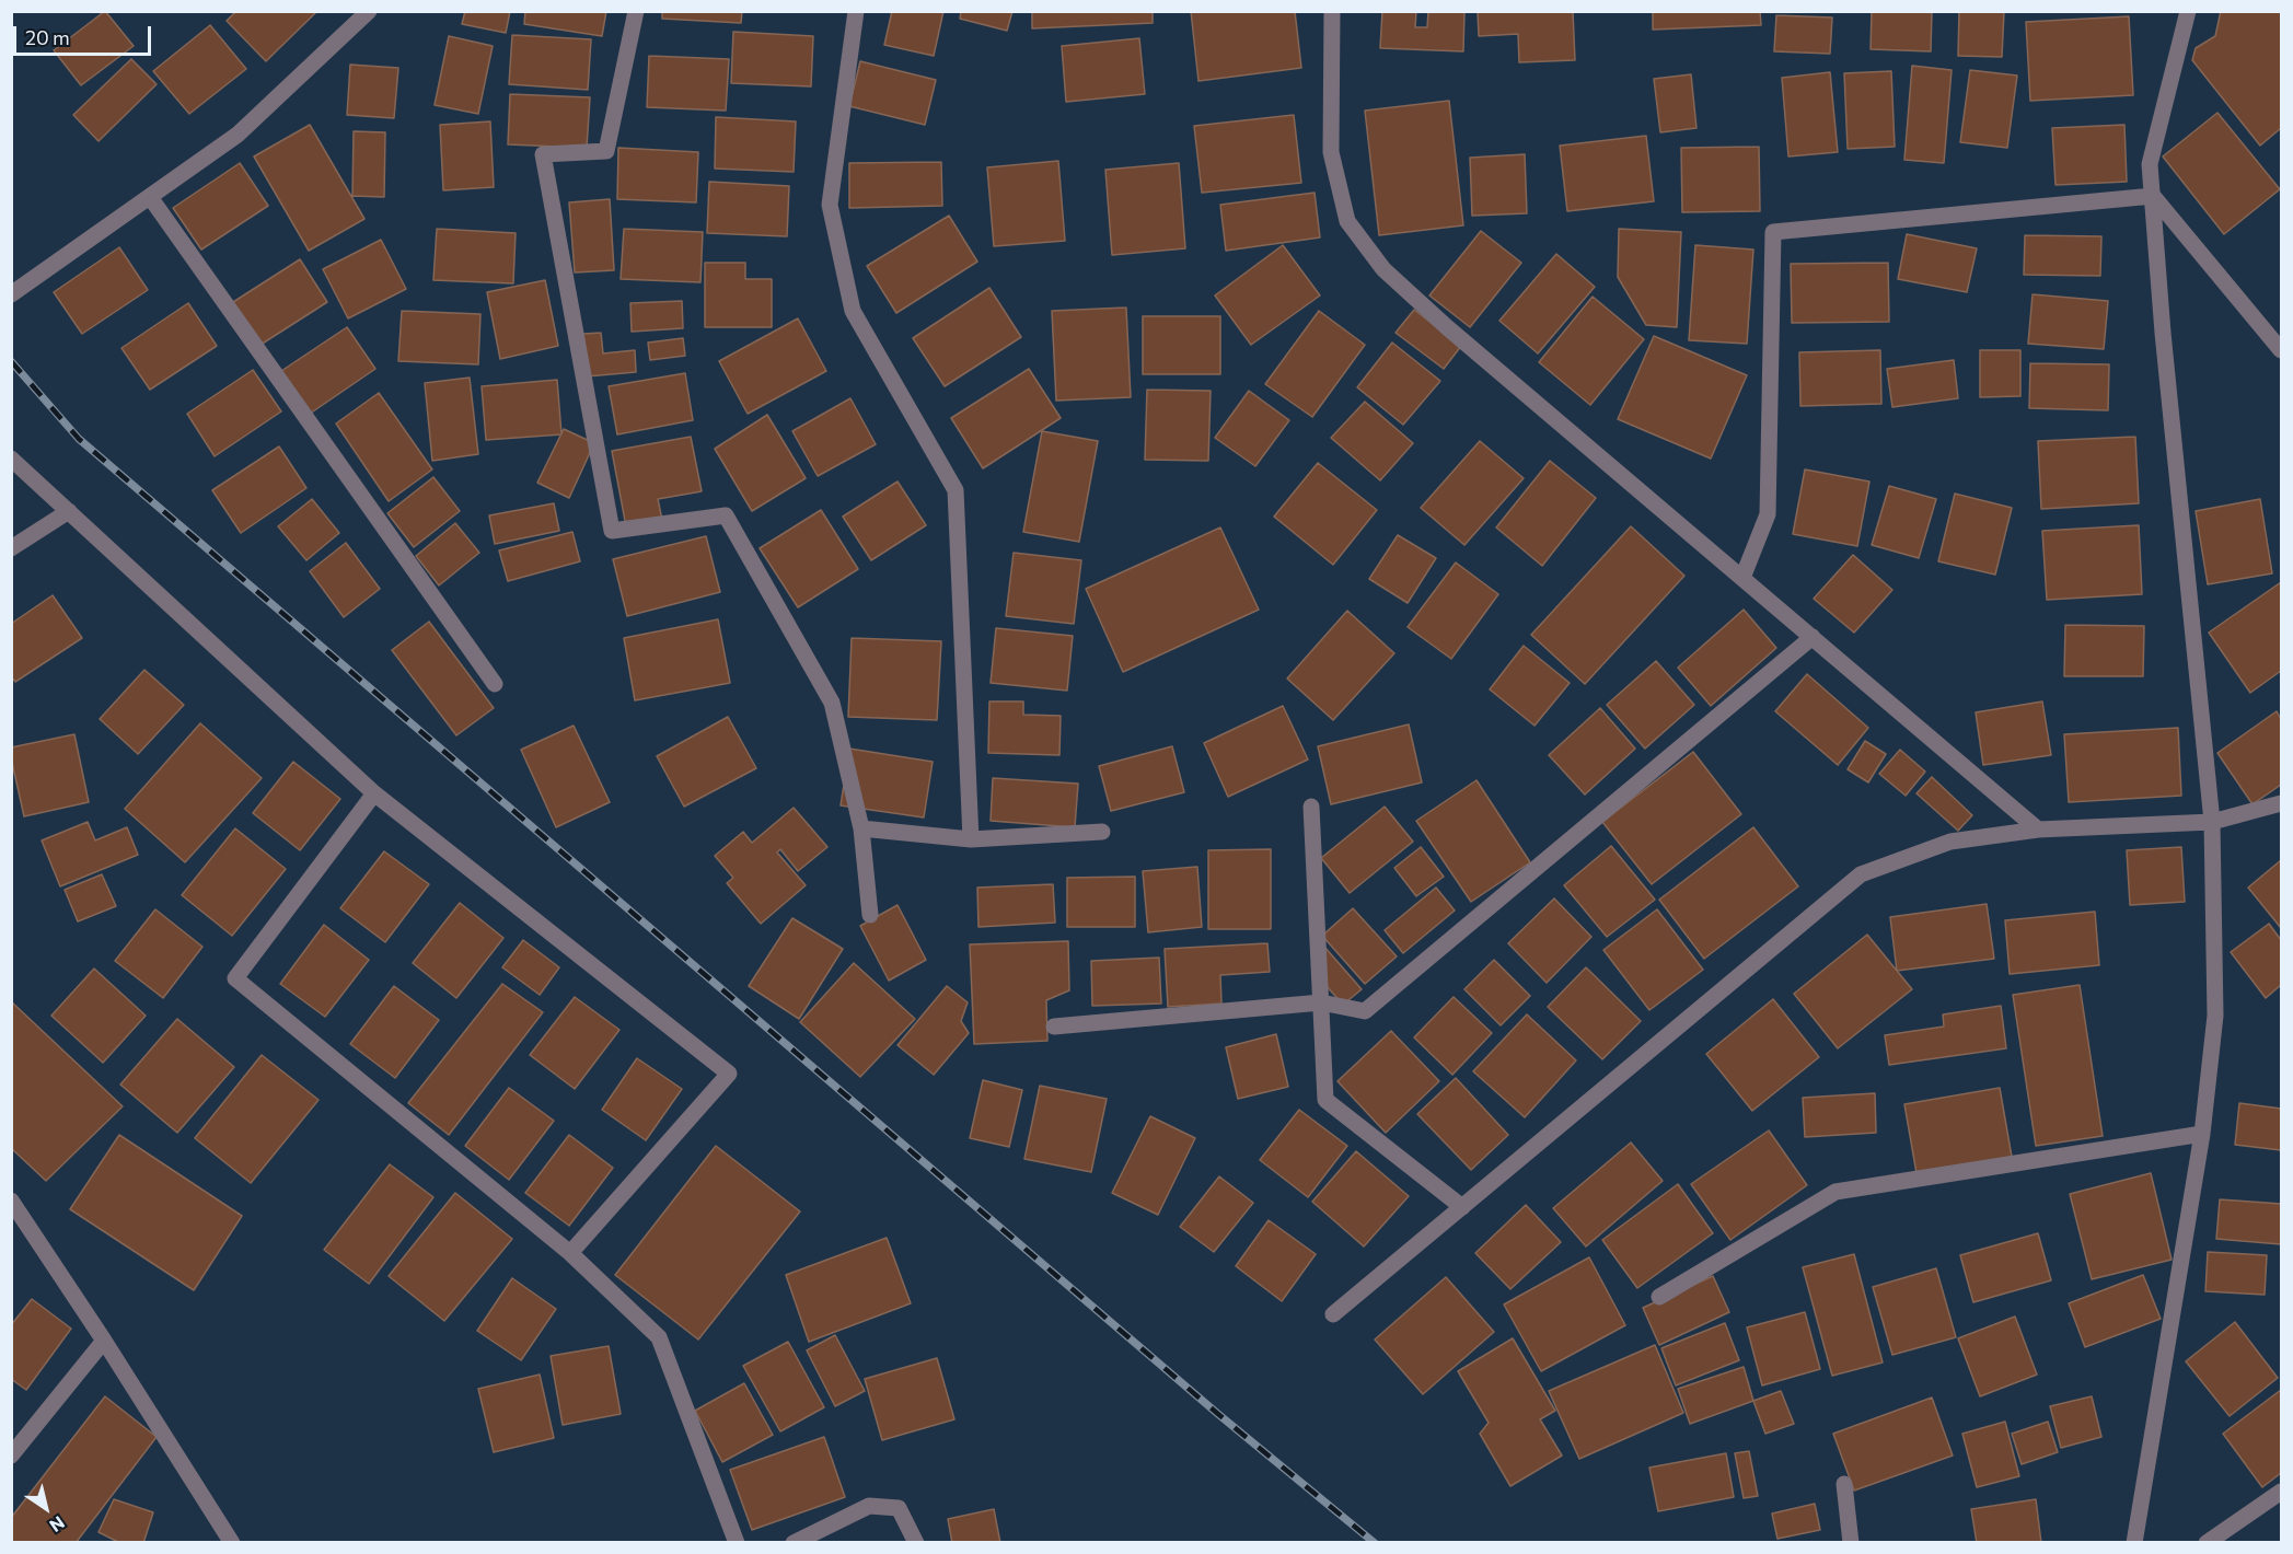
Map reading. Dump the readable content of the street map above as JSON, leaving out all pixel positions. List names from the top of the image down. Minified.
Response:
{"scale_bar":"20 m","north":"bottom right"}
